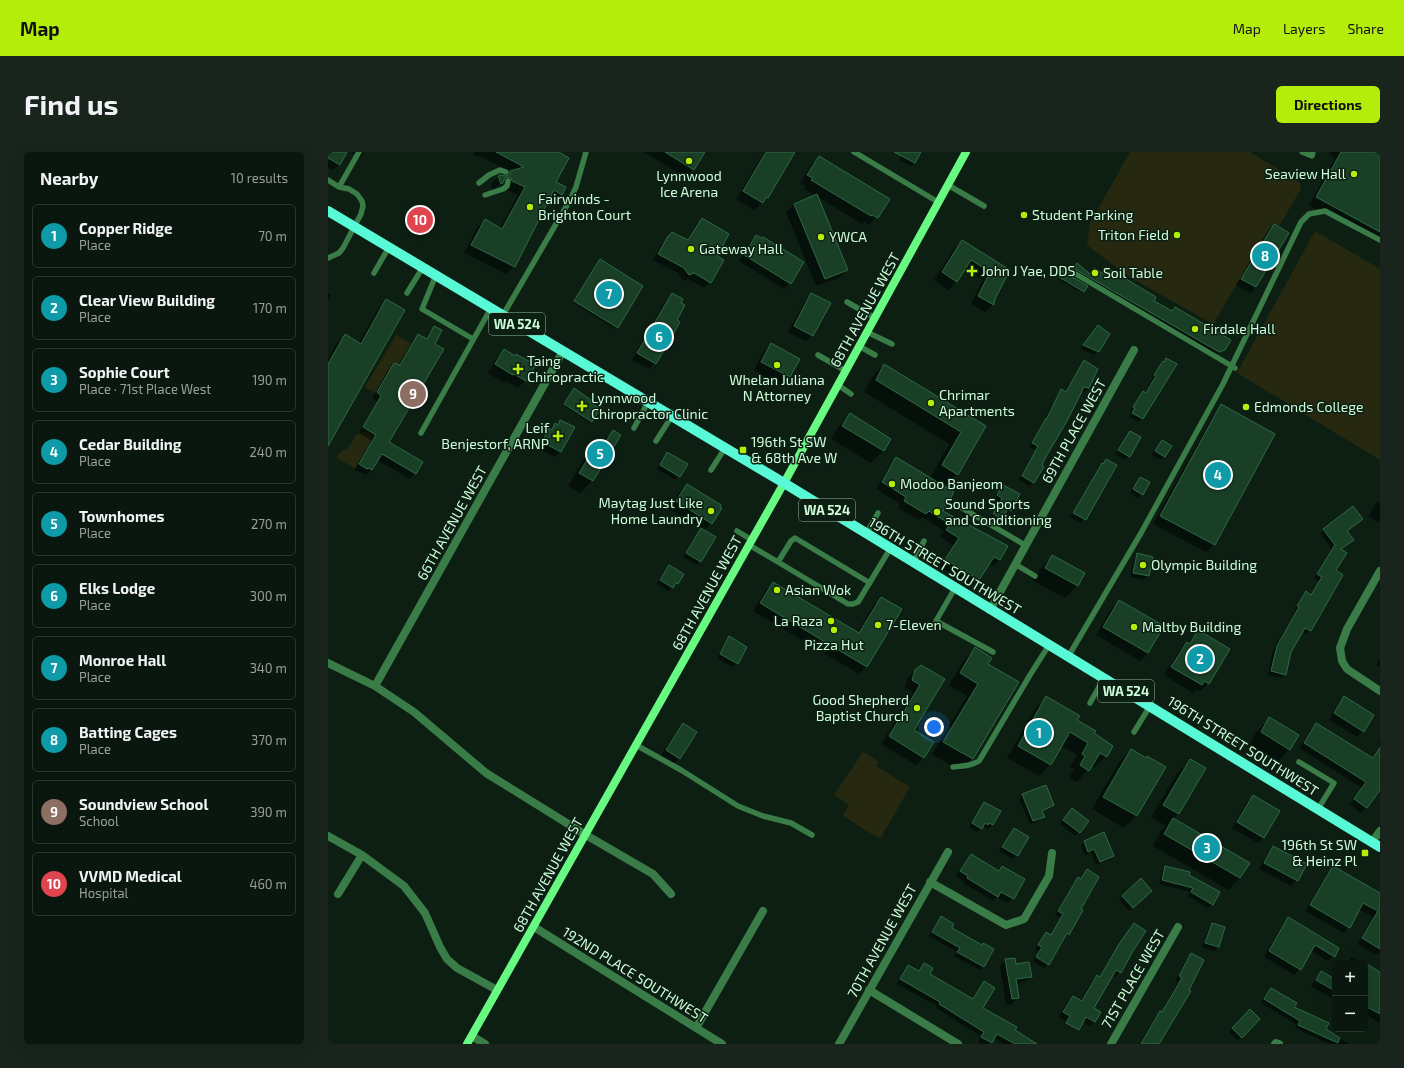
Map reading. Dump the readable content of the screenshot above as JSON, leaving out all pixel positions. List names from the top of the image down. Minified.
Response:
{"streets":{"main road":["WA 524","196TH STREET SOUTHWEST"],"street":["68TH AVENUE WEST","69TH PLACE WEST","66TH AVENUE WEST","70TH AVENUE WEST","192ND PLACE SOUTHWEST","71ST PLACE WEST"]},"crossings":[["68TH AVENUE WEST","196TH STREET SOUTHWEST"],["68TH AVENUE WEST","192ND PLACE SOUTHWEST"],["69TH PLACE WEST","196TH STREET SOUTHWEST"],["66TH AVENUE WEST","196TH STREET SOUTHWEST"]],"places":{"other":["Lynnwood Ice Arena","Seaview Hall","Fairwinds - Brighton Court","Student Parking","Triton Field","YWCA","Gateway Hall","Soil Table","Firdale Hall","Whelan Juliana N Attorney","Chrimar Apartments","Edmonds College","Modoo Banjeom","Maytag Just Like Home Laundry","Sound Sports and Conditioning","Olympic Building","Asian Wok","La Raza","7-Eleven","Maltby Building","Pizza Hut","Good Shepherd Baptist Church"],"health":["John J Yae, DDS","Taing Chiropractic","Lynnwood Chiropractor Clinic","Leif Benjestorf, ARNP"],"transit":["196th St SW & 68th Ave W","196th St SW & Heinz Pl"]},"page":{"header":"Map","nav":["Map","Layers","Share"],"buttons":"Directions","title":"Find us","heading":["Nearby","10 results"],"list":[{"mark":"1","name":"Copper Ridge","note":"Place","value":"70 m"},{"mark":"2","name":"Clear View Building","note":"Place","value":"170 m"},{"mark":"3","name":"Sophie Court","note":"Place · 71st Place West","value":"190 m"},{"mark":"4","name":"Cedar Building","note":"Place","value":"240 m"},{"mark":"5","name":"Townhomes","note":"Place","value":"270 m"},{"mark":"6","name":"Elks Lodge","note":"Place","value":"300 m"},{"mark":"7","name":"Monroe Hall","note":"Place","value":"340 m"},{"mark":"8","name":"Batting Cages","note":"Place","value":"370 m"},{"mark":"9","name":"Soundview School","note":"School","value":"390 m"},{"mark":"10","name":"VVMD Medical","note":"Hospital","value":"460 m"}],"pins":["10","8","7","6","9","5","4","2","1","3"],"map_buttons":["+","−"]}}
